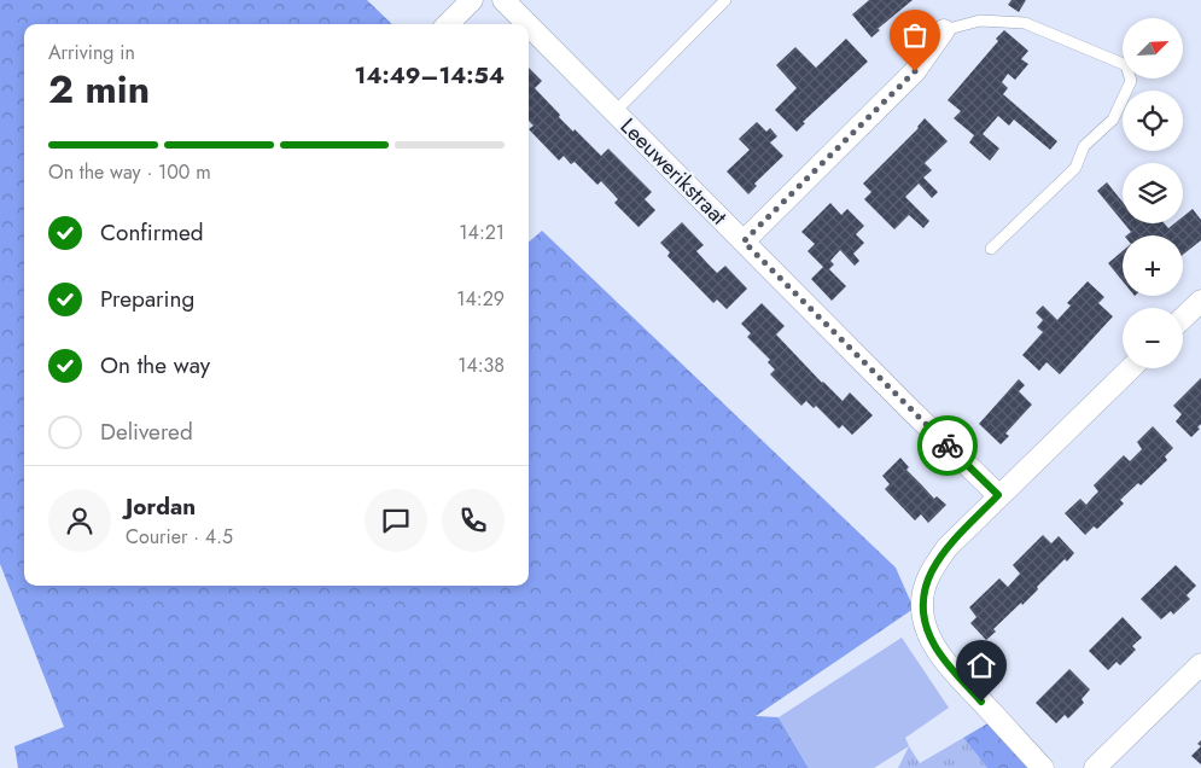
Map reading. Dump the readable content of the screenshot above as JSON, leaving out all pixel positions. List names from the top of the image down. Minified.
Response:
{"streets":{"street":["Leeuwerikstraat"]},"north":"top right","page":{"map_buttons":["+","−"],"heading":["2 min","Arriving in","14:49–14:54"],"panel":["Jordan","Courier · 4.5"],"bar":"On the way · 100 m","list":[["Confirmed","14:21"],["Preparing","14:29"],["On the way","14:38"],"Delivered"]}}
